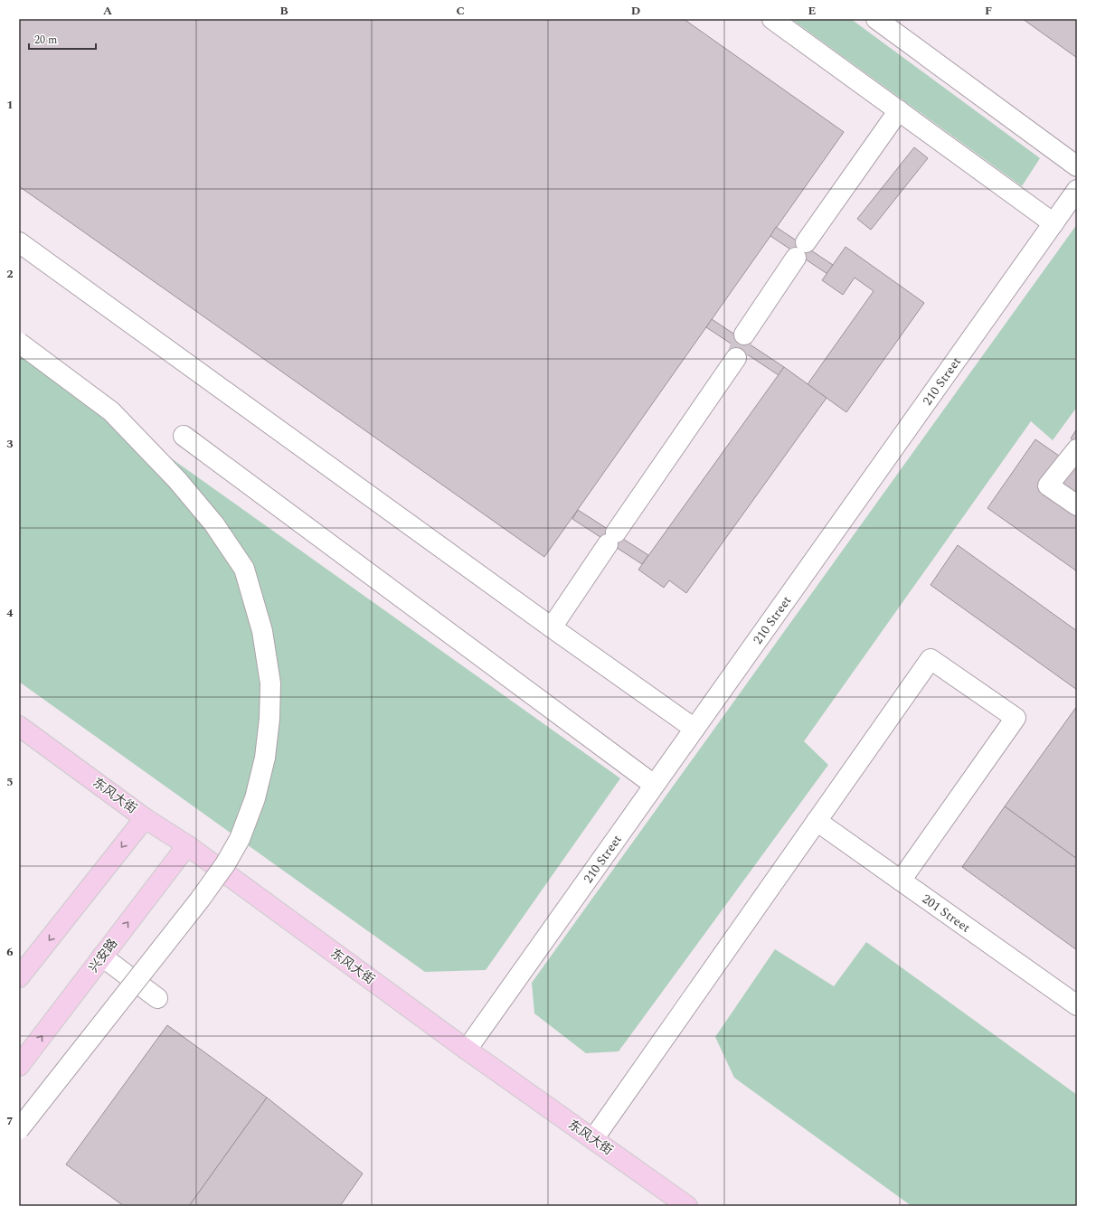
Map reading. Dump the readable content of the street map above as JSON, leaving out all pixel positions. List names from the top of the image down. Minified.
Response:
{"streets":{"main road":["东风大街","兴安路"],"lane":["210 Street","201 Street"]},"crossings":[["210 Street","东风大街"],["东风大街","兴安路"]],"scale_bar":"20 m","grid":{"columns":["A","B","C","D","E","F"],"rows":["1","2","3","4","5","6","7"]}}
